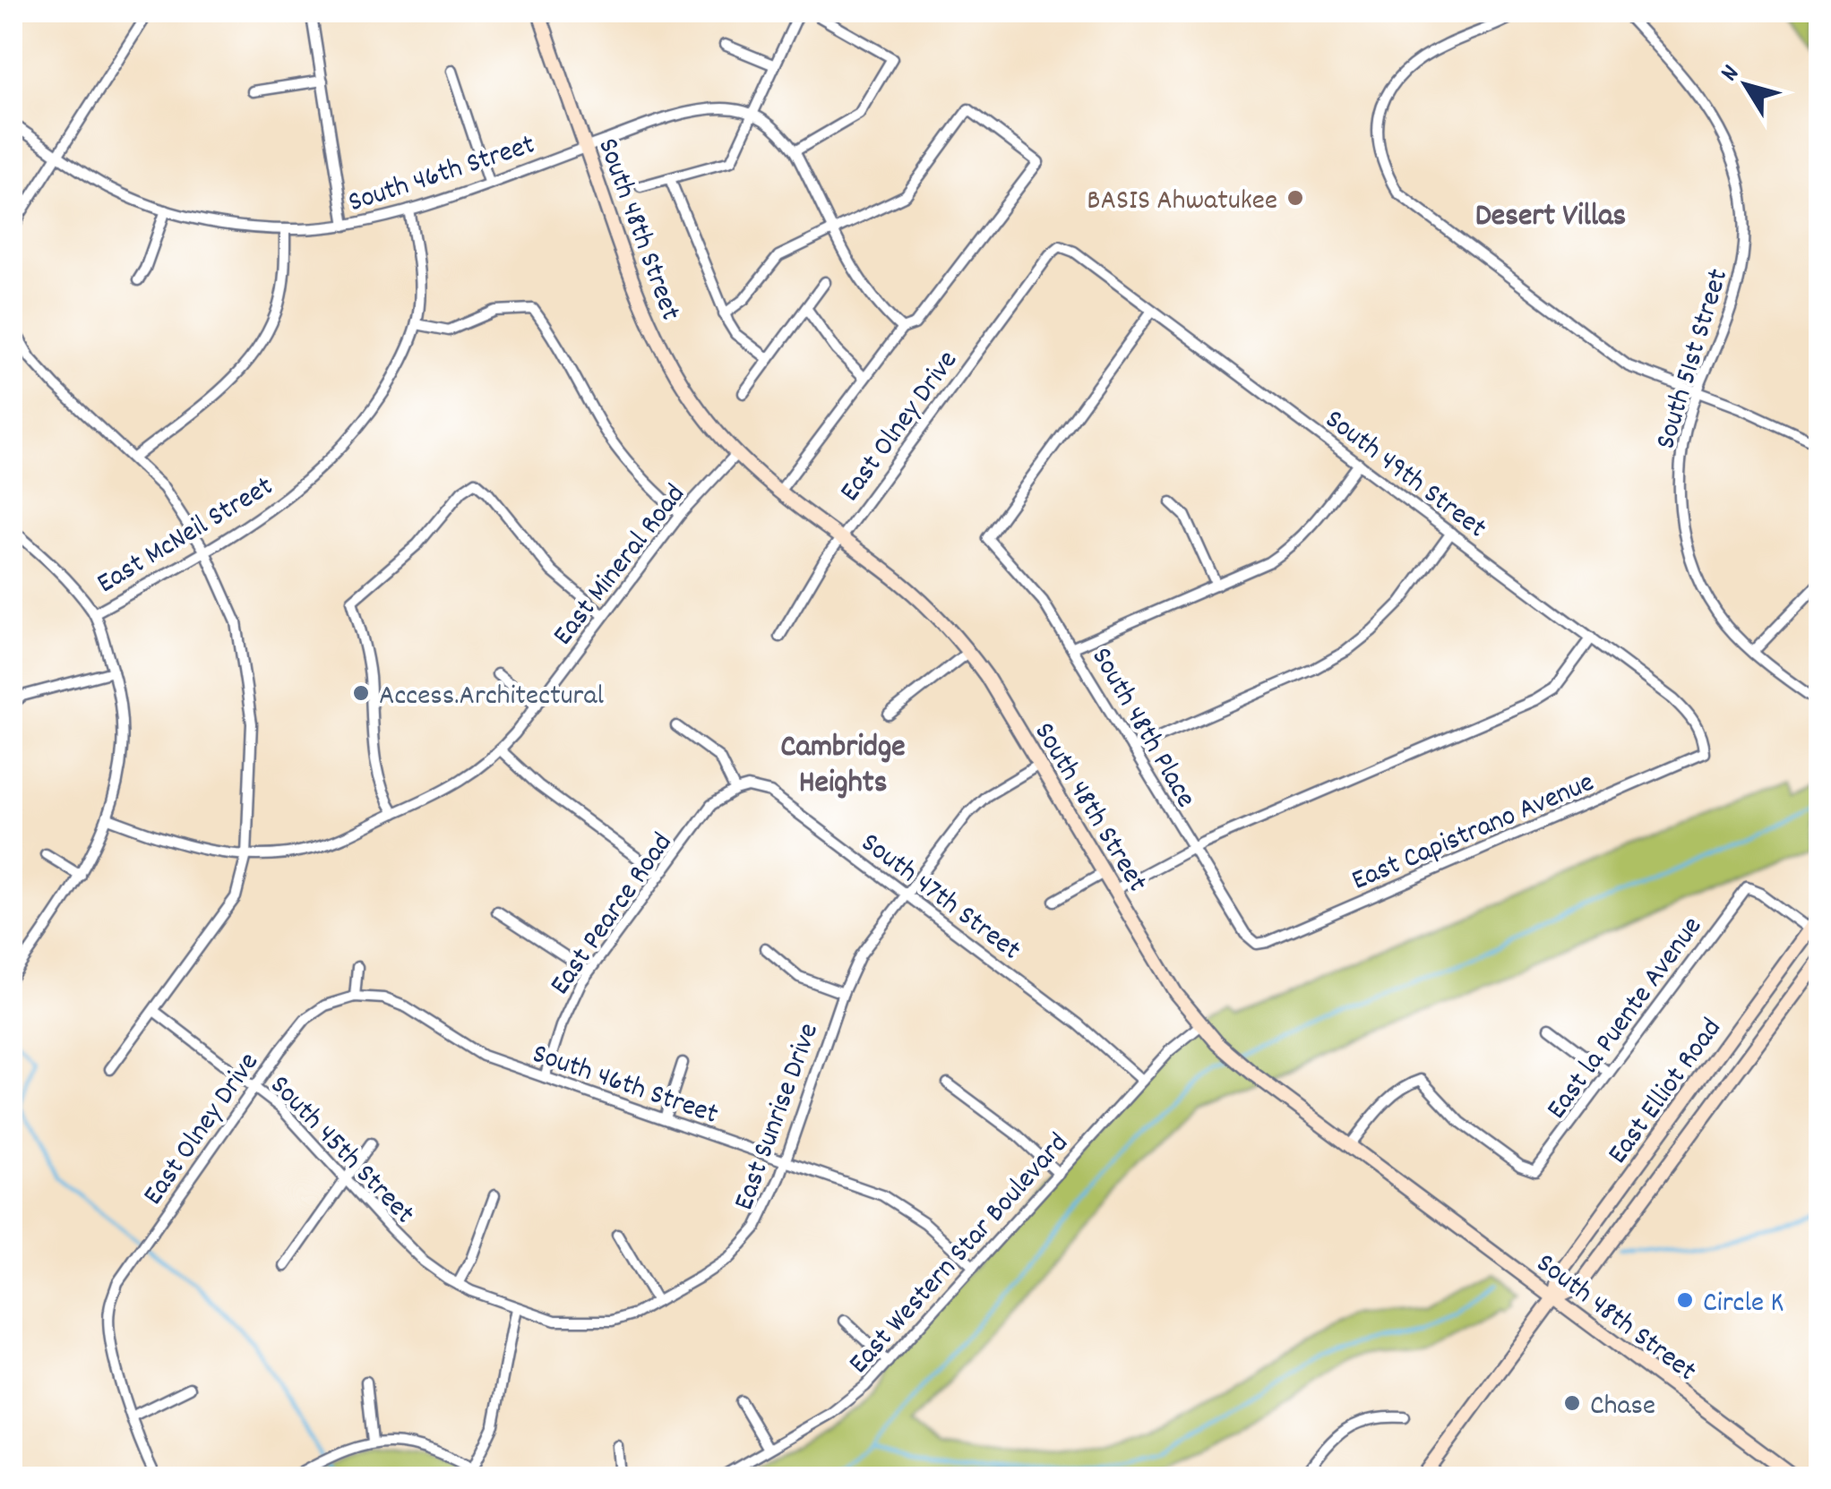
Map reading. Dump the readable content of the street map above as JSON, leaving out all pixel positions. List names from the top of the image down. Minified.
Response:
{"streets":{"main road":["South 48th Street","East Elliot Road"],"street":["South 46th Street","South 51st Street","East Olney Drive","South 49th Street","East McNeil Street","East Mineral Road","South 48th Place","East Capistrano Avenue","South 47th Street","East Pearce Road","East la Puente Avenue","East Sunrise Drive","South 45th Street","East Western Star Boulevard"]},"crossings":[["South 46th Street","South 48th Street"],["South 46th Street","East Olney Drive"],["South 46th Street","East McNeil Street"],["South 46th Street","East Pearce Road"],["South 46th Street","East Sunrise Drive"],["South 46th Street","East Western Star Boulevard"],["South 48th Street","East Olney Drive"],["South 48th Street","East Mineral Road"],["South 48th Street","East la Puente Avenue"],["South 48th Street","East Elliot Road"],["South 48th Street","East Sunrise Drive"],["South 48th Street","East Western Star Boulevard"],["East Olney Drive","South 49th Street"],["East Olney Drive","South 45th Street"],["South 49th Street","South 48th Place"],["South 49th Street","East Capistrano Avenue"],["South 48th Place","East Capistrano Avenue"],["South 47th Street","East Pearce Road"],["South 47th Street","East Sunrise Drive"],["South 47th Street","East Western Star Boulevard"],["East la Puente Avenue","East Elliot Road"],["East Sunrise Drive","South 45th Street"]],"districts":["Desert Villas","Cambridge Heights"],"places":["BASIS Ahwatukee","Access.Architectural","Circle K","Chase"],"north":"top left"}
